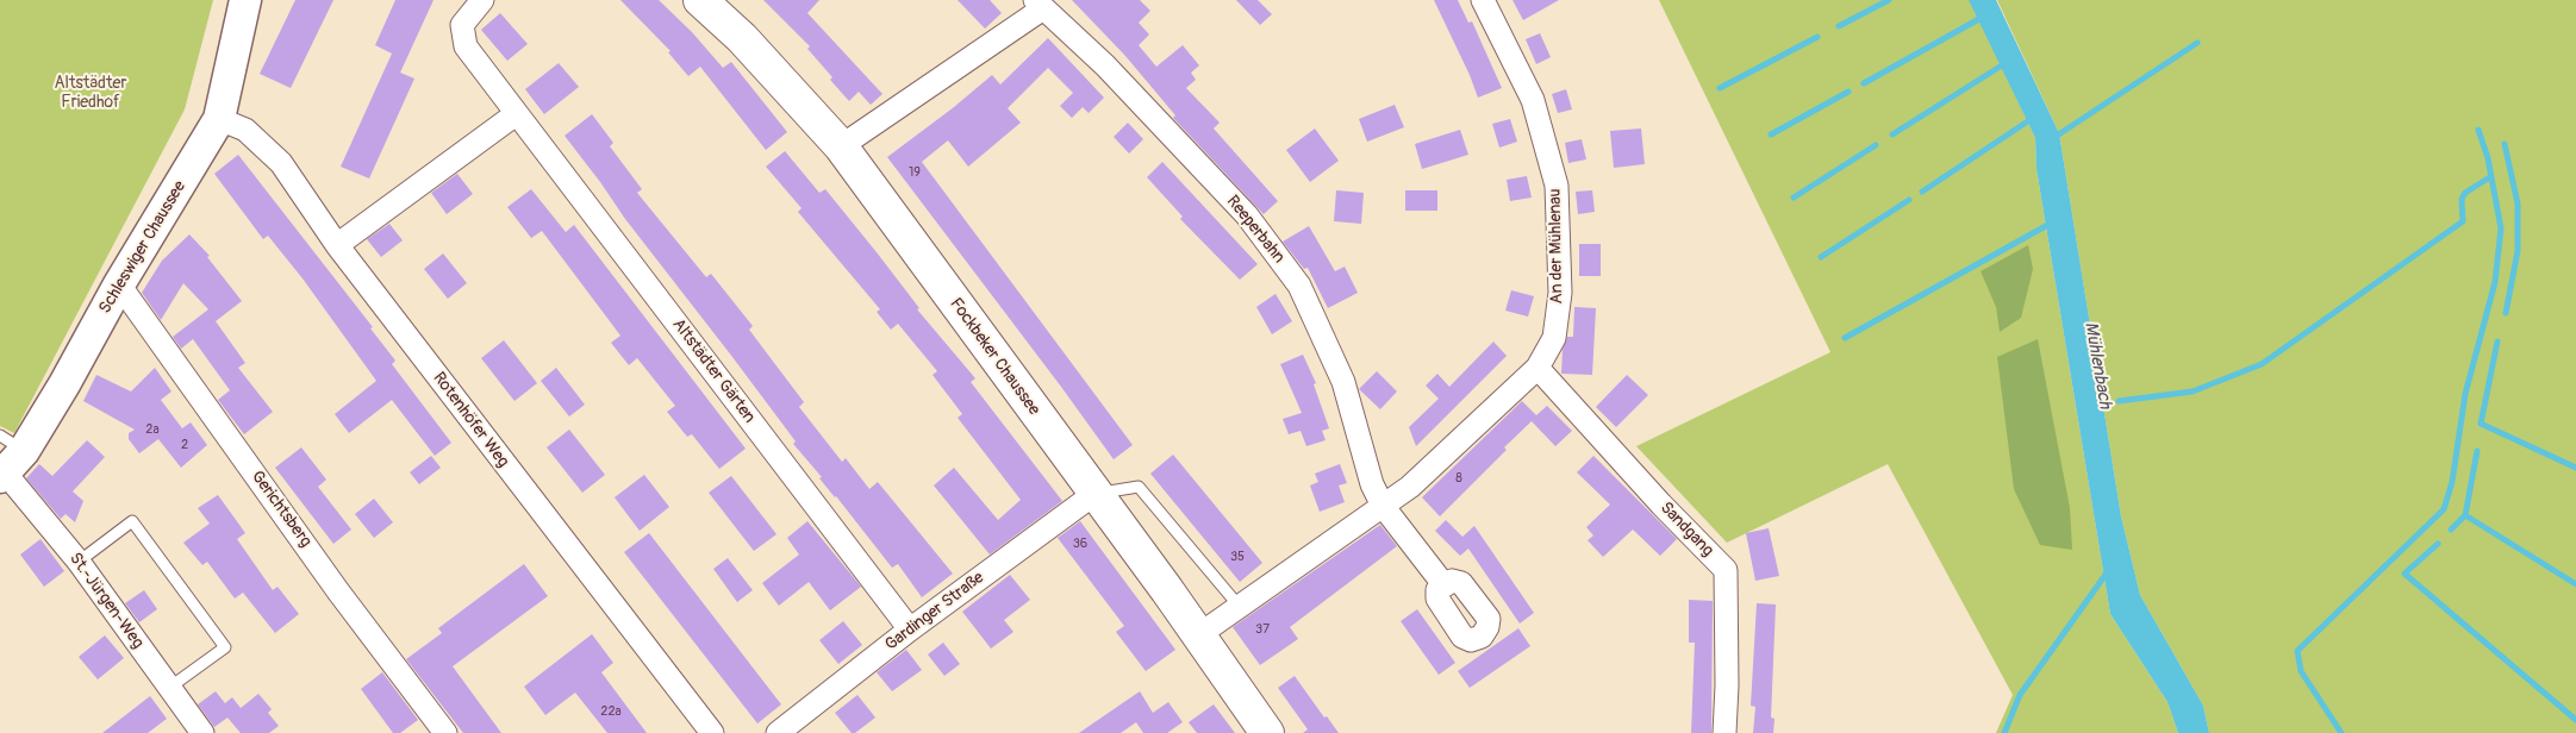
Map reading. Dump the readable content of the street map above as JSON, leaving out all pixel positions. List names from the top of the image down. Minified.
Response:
{"streets":{"main road":["Fockbeker Chaussee"],"street":["Reeperbahn","An der Mühlenau","Schleswiger Chaussee","Altstädter Gärten","Rotenhöfer Weg","Gerichtsberg","Sandgang","St.-Jürgen-Weg","Gardinger Straße"]},"crossings":[["Reeperbahn","An der Mühlenau"],["Reeperbahn","Fockbeker Chaussee"],["An der Mühlenau","Fockbeker Chaussee"],["An der Mühlenau","Sandgang"],["Schleswiger Chaussee","Rotenhöfer Weg"],["Schleswiger Chaussee","Gerichtsberg"],["Schleswiger Chaussee","St.-Jürgen-Weg"],["Fockbeker Chaussee","Gardinger Straße"],["Altstädter Gärten","Gardinger Straße"]],"water":["Mühlenbach"],"parks":["Altstädter Friedhof"],"house_numbers":["19","2a","2","8","36","35","37","22a"]}
